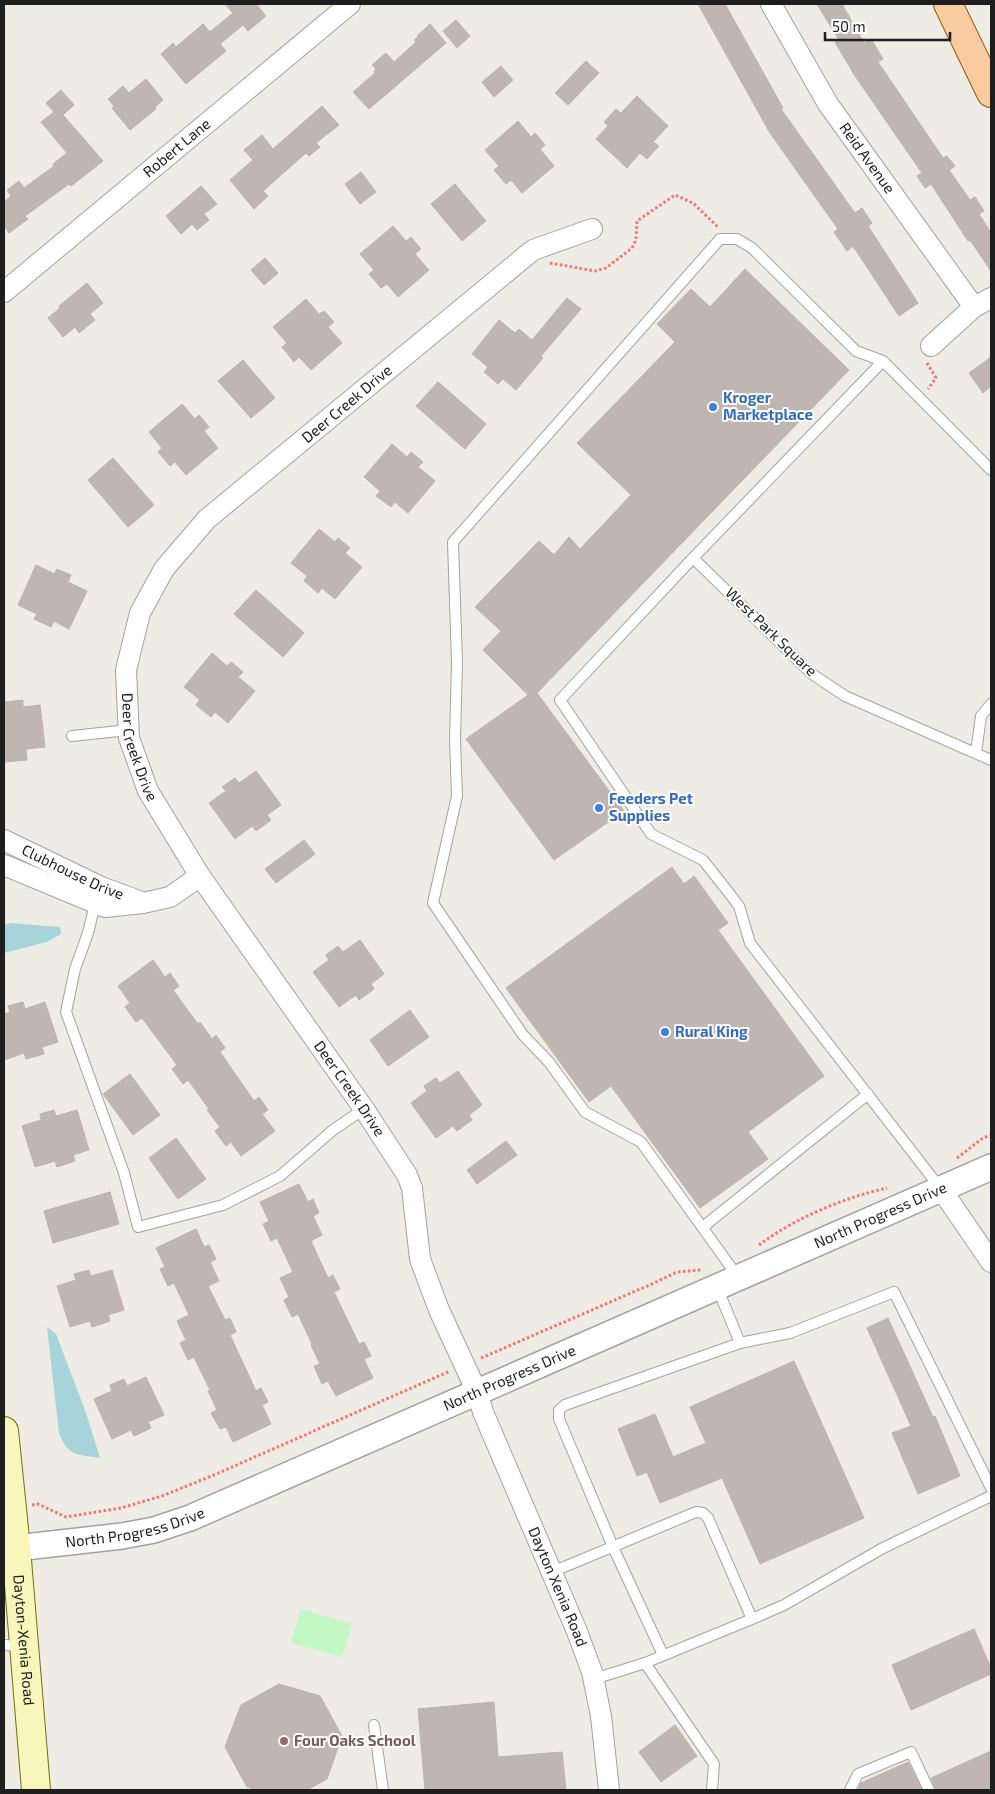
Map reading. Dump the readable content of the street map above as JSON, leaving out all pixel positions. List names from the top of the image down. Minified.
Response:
{"streets":{"main road":["Dayton-Xenia Road"],"street":["Robert Lane","Reid Avenue","Deer Creek Drive","Clubhouse Drive","North Progress Drive","Dayton Xenia Road"],"lane":["West Park Square"]},"crossings":[["Deer Creek Drive","Clubhouse Drive"],["Deer Creek Drive","North Progress Drive"],["Deer Creek Drive","Dayton Xenia Road"],["North Progress Drive","Dayton Xenia Road"],["North Progress Drive","Dayton-Xenia Road"]],"places":["Kroger Marketplace","Feeders Pet Supplies","Rural King","Four Oaks School"],"scale_bar":"50 m"}
